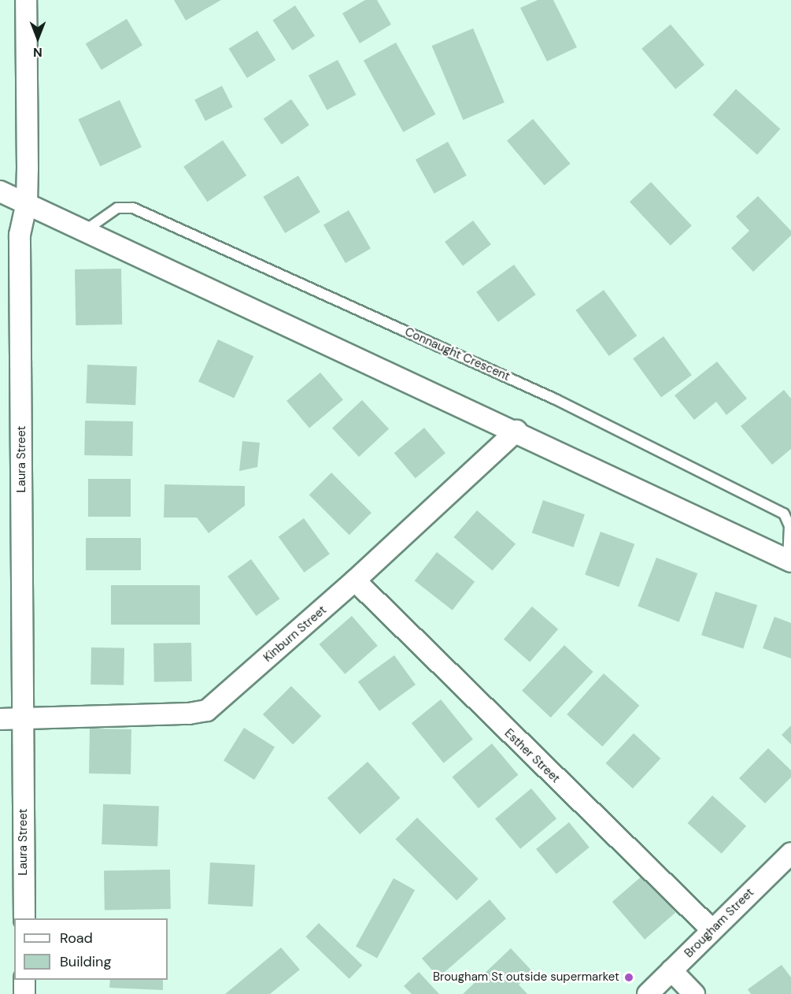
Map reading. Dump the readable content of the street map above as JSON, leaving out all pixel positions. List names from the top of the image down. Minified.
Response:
{"streets":{"street":["Connaught Crescent","Laura Street","Kinburn Street","Esther Street","Brougham Street"]},"crossings":[["Connaught Crescent","Laura Street"],["Connaught Crescent","Kinburn Street"],["Laura Street","Kinburn Street"],["Kinburn Street","Esther Street"],["Esther Street","Brougham Street"]],"places":["Brougham St outside supermarket"],"legend":["Road","Building"],"north":"bottom"}
